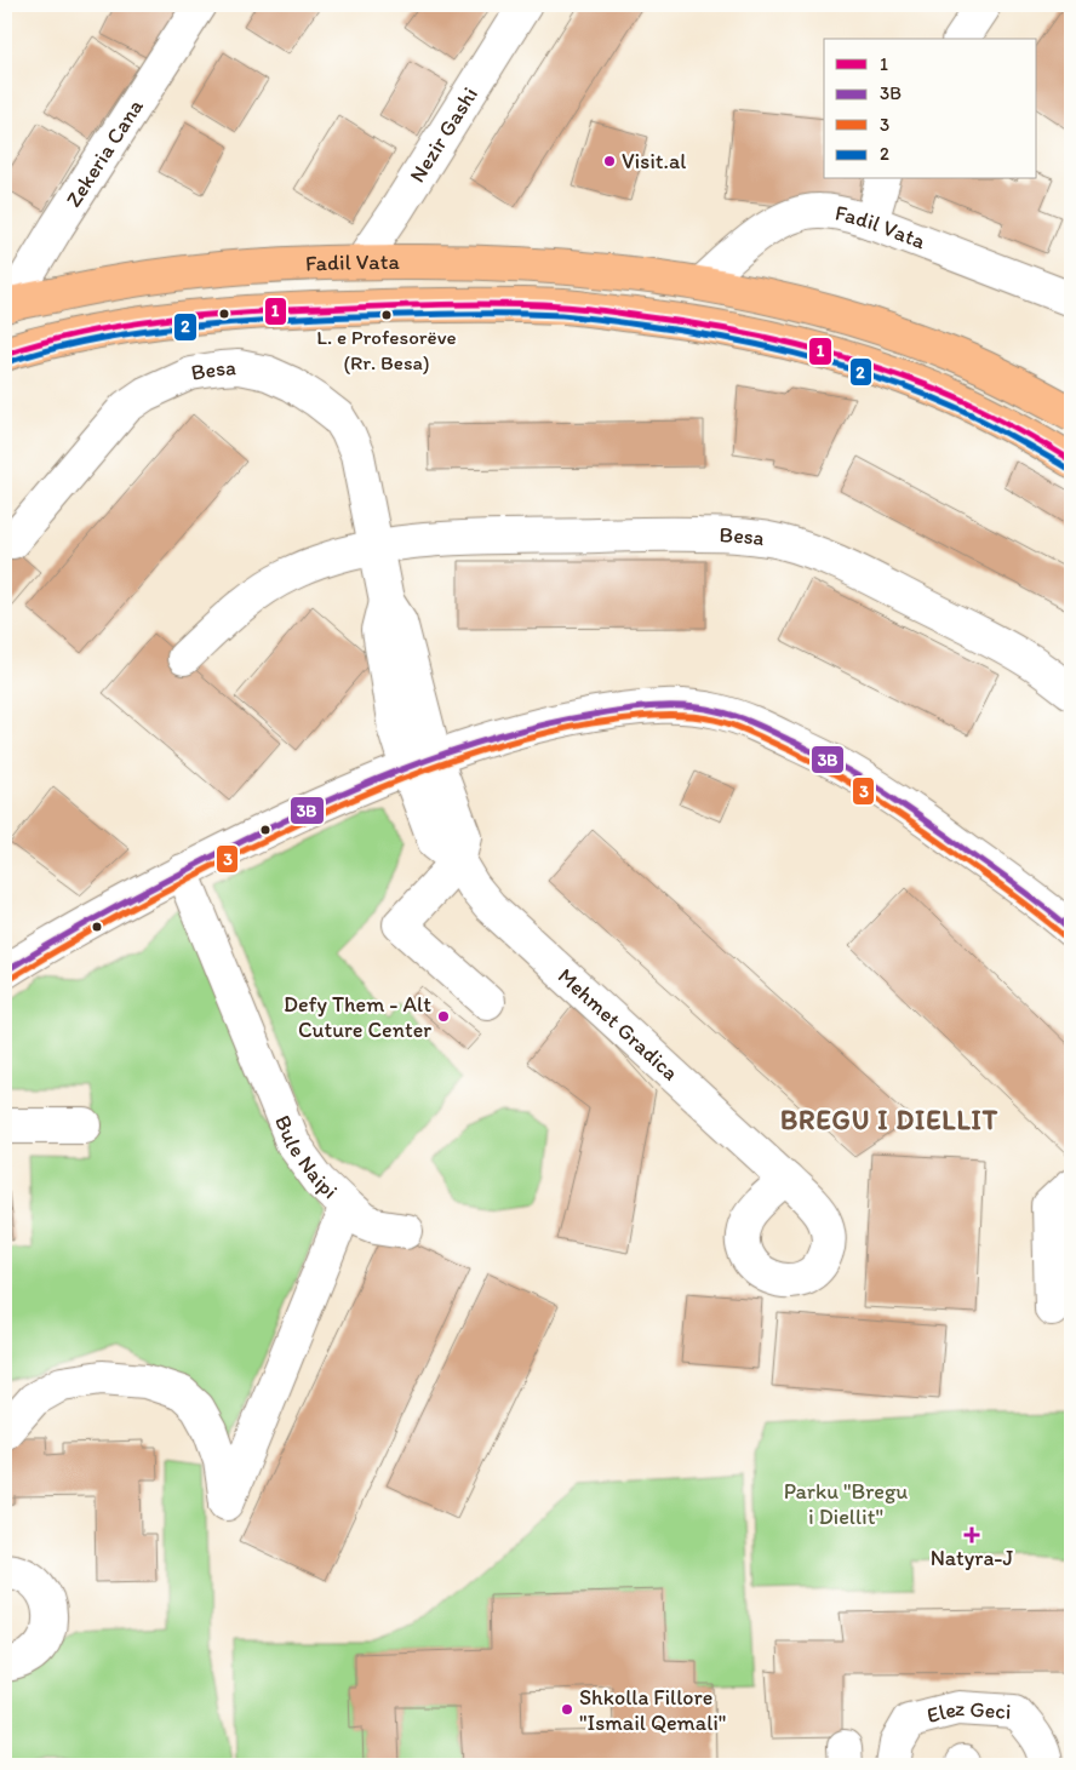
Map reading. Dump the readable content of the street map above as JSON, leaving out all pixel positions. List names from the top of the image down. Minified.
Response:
{"streets":{"main road":["Fadil Vata"],"street":["Nezir Gashi","Zekeria Cana","Besa","Mehmet Gradica","Bule Naipi","Elez Geci"]},"crossings":[["Nezir Gashi","Fadil Vata"],["Zekeria Cana","Fadil Vata"]],"districts":["BREGU I DIELLIT"],"parks":["Parku \"Bregu i Diellit\""],"places":{"other":["Visit.al","L. e Profesorëve (Rr. Besa)","Defy Them - Alt Cuture Center","Shkolla Fillore \"Ismail Qemali\""],"health":["Natyra-J"]},"lines":["transit line 1","transit line 2","transit line 3B","transit line 3"],"legend":["1","3B","3","2"]}
